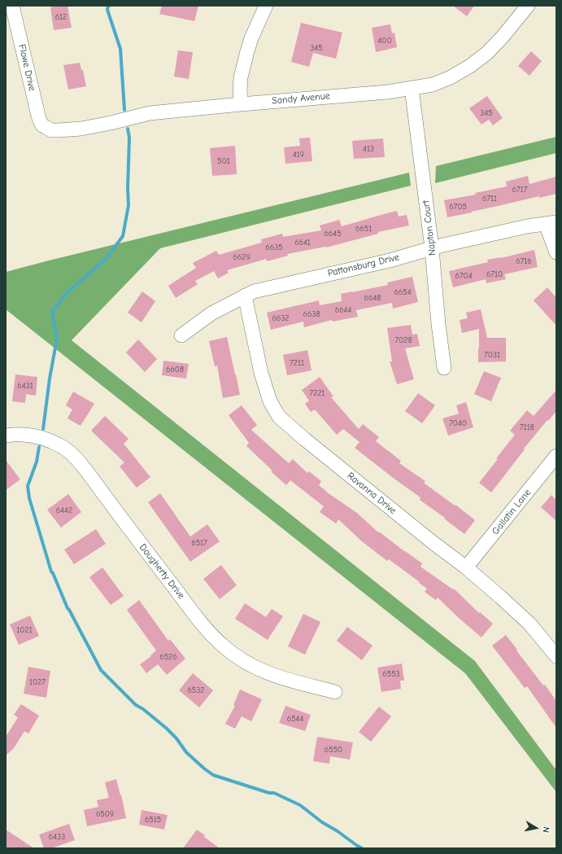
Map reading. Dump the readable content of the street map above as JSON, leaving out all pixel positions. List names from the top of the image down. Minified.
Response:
{"streets":{"street":["Flowe Drive","Sandy Avenue","Napton Court","Pattonsburg Drive","Ravanna Drive","Gallatin Lane","Dougherty Drive"]},"crossings":[["Flowe Drive","Sandy Avenue"],["Sandy Avenue","Napton Court"],["Napton Court","Pattonsburg Drive"],["Pattonsburg Drive","Ravanna Drive"],["Ravanna Drive","Gallatin Lane"]],"house_numbers":["612","400","345","345","413","419","501","6717","6711","6705","6651","6645","6641","6635","6629","6716","6710","6704","6654","6648","6644","6638","6632","7028","7031","7211","6608","6431","7221","7040","7118","6442","6517","1021","6526","6553","1027","6532","6544","6550","6509","6515","6433"],"north":"right"}
